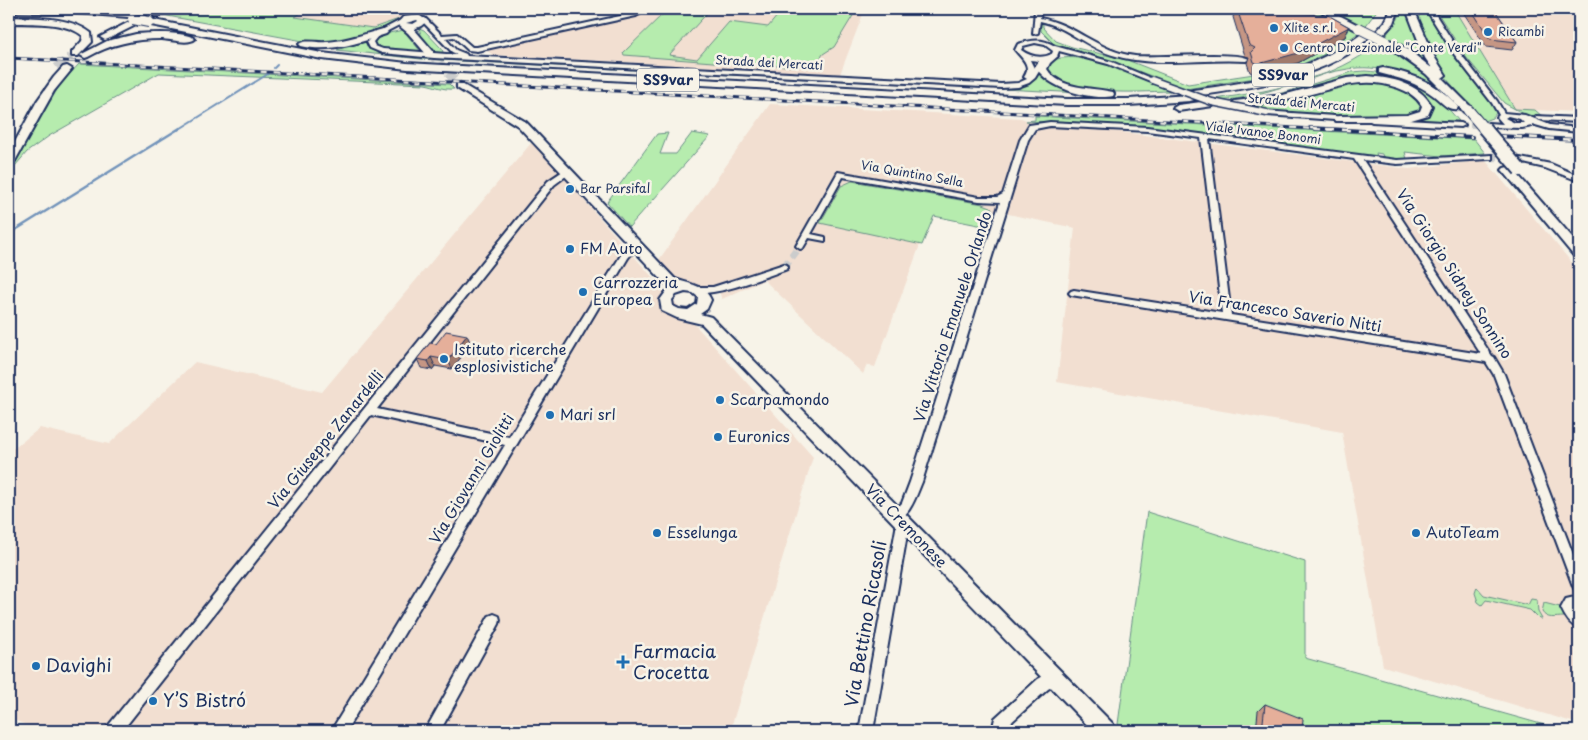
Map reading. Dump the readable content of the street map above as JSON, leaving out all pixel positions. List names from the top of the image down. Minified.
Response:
{"streets":{"highway":["SS9var"],"main road":["Via Cremonese"],"street":["Strada dei Mercati","Viale Ivanoe Bonomi","Via Quintino Sella","Via Giorgio Sidney Sonnino","Via Francesco Saverio Nitti","Via Vittorio Emanuele Orlando","Via Giuseppe Zanardelli","Via Giovanni Giolitti","Via Bettino Ricasoli"]},"crossings":[["Strada dei Mercati","SS9var"],["Viale Ivanoe Bonomi","Via Giorgio Sidney Sonnino"],["Viale Ivanoe Bonomi","Via Vittorio Emanuele Orlando"],["Via Quintino Sella","Via Vittorio Emanuele Orlando"],["Via Giorgio Sidney Sonnino","Via Francesco Saverio Nitti"],["Via Vittorio Emanuele Orlando","Via Cremonese"],["Via Vittorio Emanuele Orlando","Via Bettino Ricasoli"],["Via Cremonese","Via Bettino Ricasoli"]],"places":{"other":["Xlite s.r.l.","Ricambi","Centro Direzionale \"Conte Verdi\"","Bar Parsifal","FM Auto","Carrozzeria Europea","Istituto ricerche esplosivistiche","Scarpamondo","Mari srl","Euronics","Esselunga","AutoTeam","Davighi","Y’S Bistró"],"health":["Farmacia Crocetta"]}}
